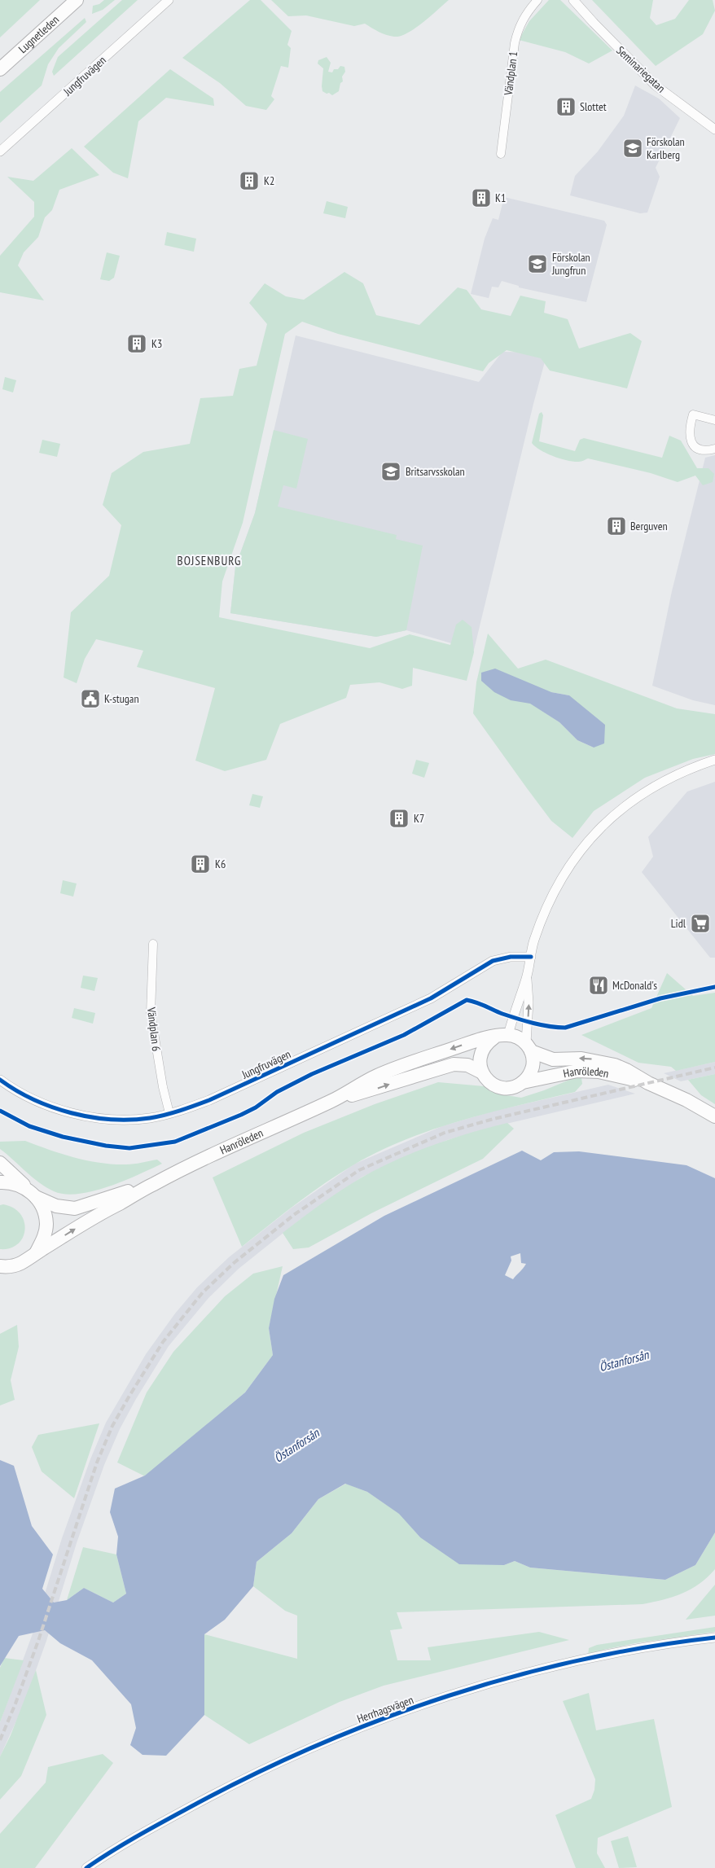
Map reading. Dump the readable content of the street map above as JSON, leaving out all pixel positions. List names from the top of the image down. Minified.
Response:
{"streets":{"highway":["Lugnetleden","Hanröleden"],"street":["Seminariegatan","Vändplan 1","Jungfruvägen","Vändplan 6","Herrhagsvägen"]},"crossings":[["Jungfruvägen","Vändplan 6"]],"districts":["BOJSENBURG"],"water":["Östanforsån"],"places":{"building":["Slottet","K2","K1","K3","Berguven","K7","K6"],"school or university":["Förskolan Karlberg","Förskolan Jungfrun","Britsarvsskolan"],"public building":["K-stugan"],"supermarket":["Lidl"],"restaurant":["McDonald's"]}}
